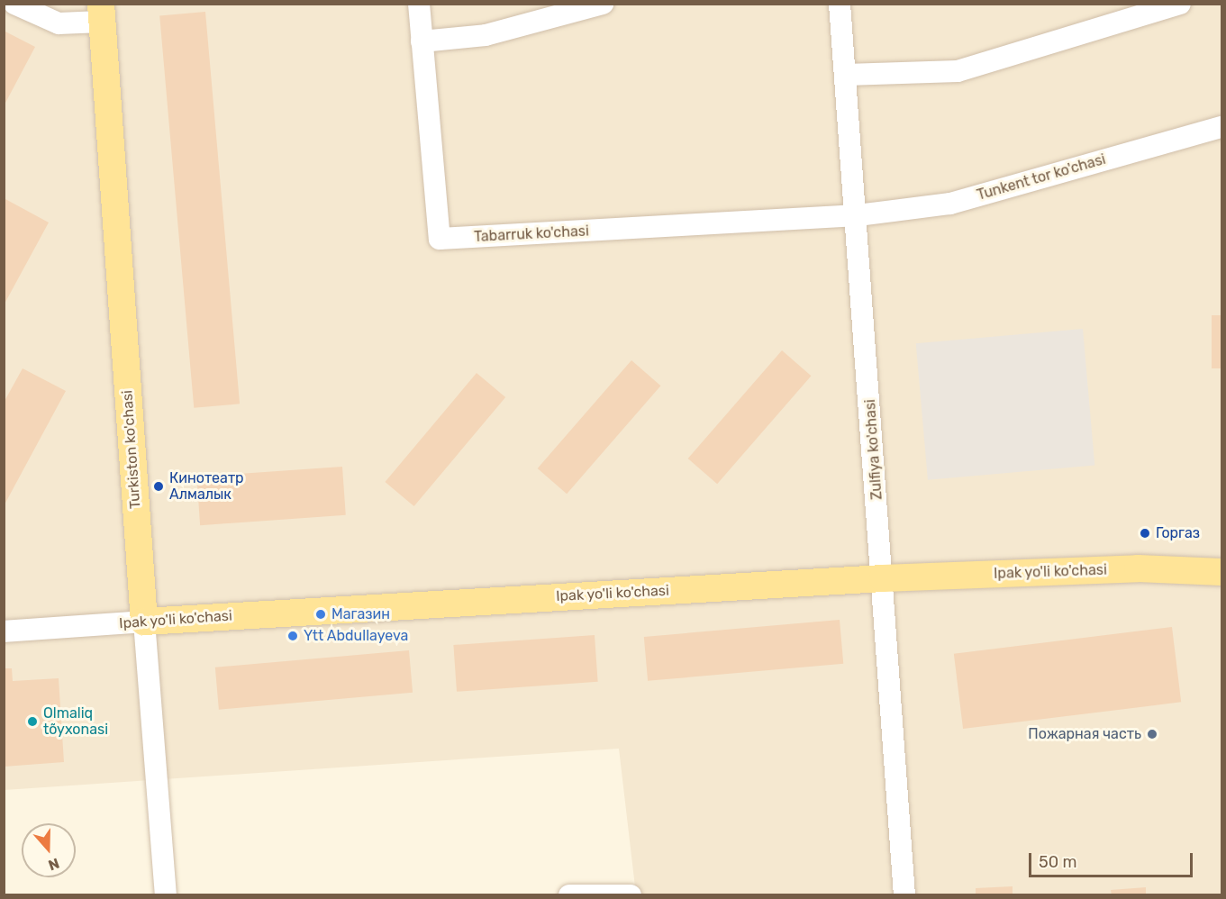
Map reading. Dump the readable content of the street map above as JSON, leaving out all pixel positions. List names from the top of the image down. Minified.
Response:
{"streets":{"main road":["Turkiston ko'chasi","Ipak yo'li ko'chasi"],"street":["Tunkent tor ko'chasi","Tabarruk ko'chasi","Zulfiya ko'chasi"]},"crossings":[["Tunkent tor ko'chasi","Tabarruk ko'chasi"],["Tunkent tor ko'chasi","Zulfiya ko'chasi"],["Tabarruk ko'chasi","Zulfiya ko'chasi"],["Turkiston ko'chasi","Ipak yo'li ko'chasi"],["Zulfiya ko'chasi","Ipak yo'li ko'chasi"]],"places":["Кинотеатр Алмалык","Горгаз","Магазин","Ytt Abdullayeva","Olmaliq tõyxonasi","Пожарная часть"],"scale_bar":"50 m","north":"bottom"}
